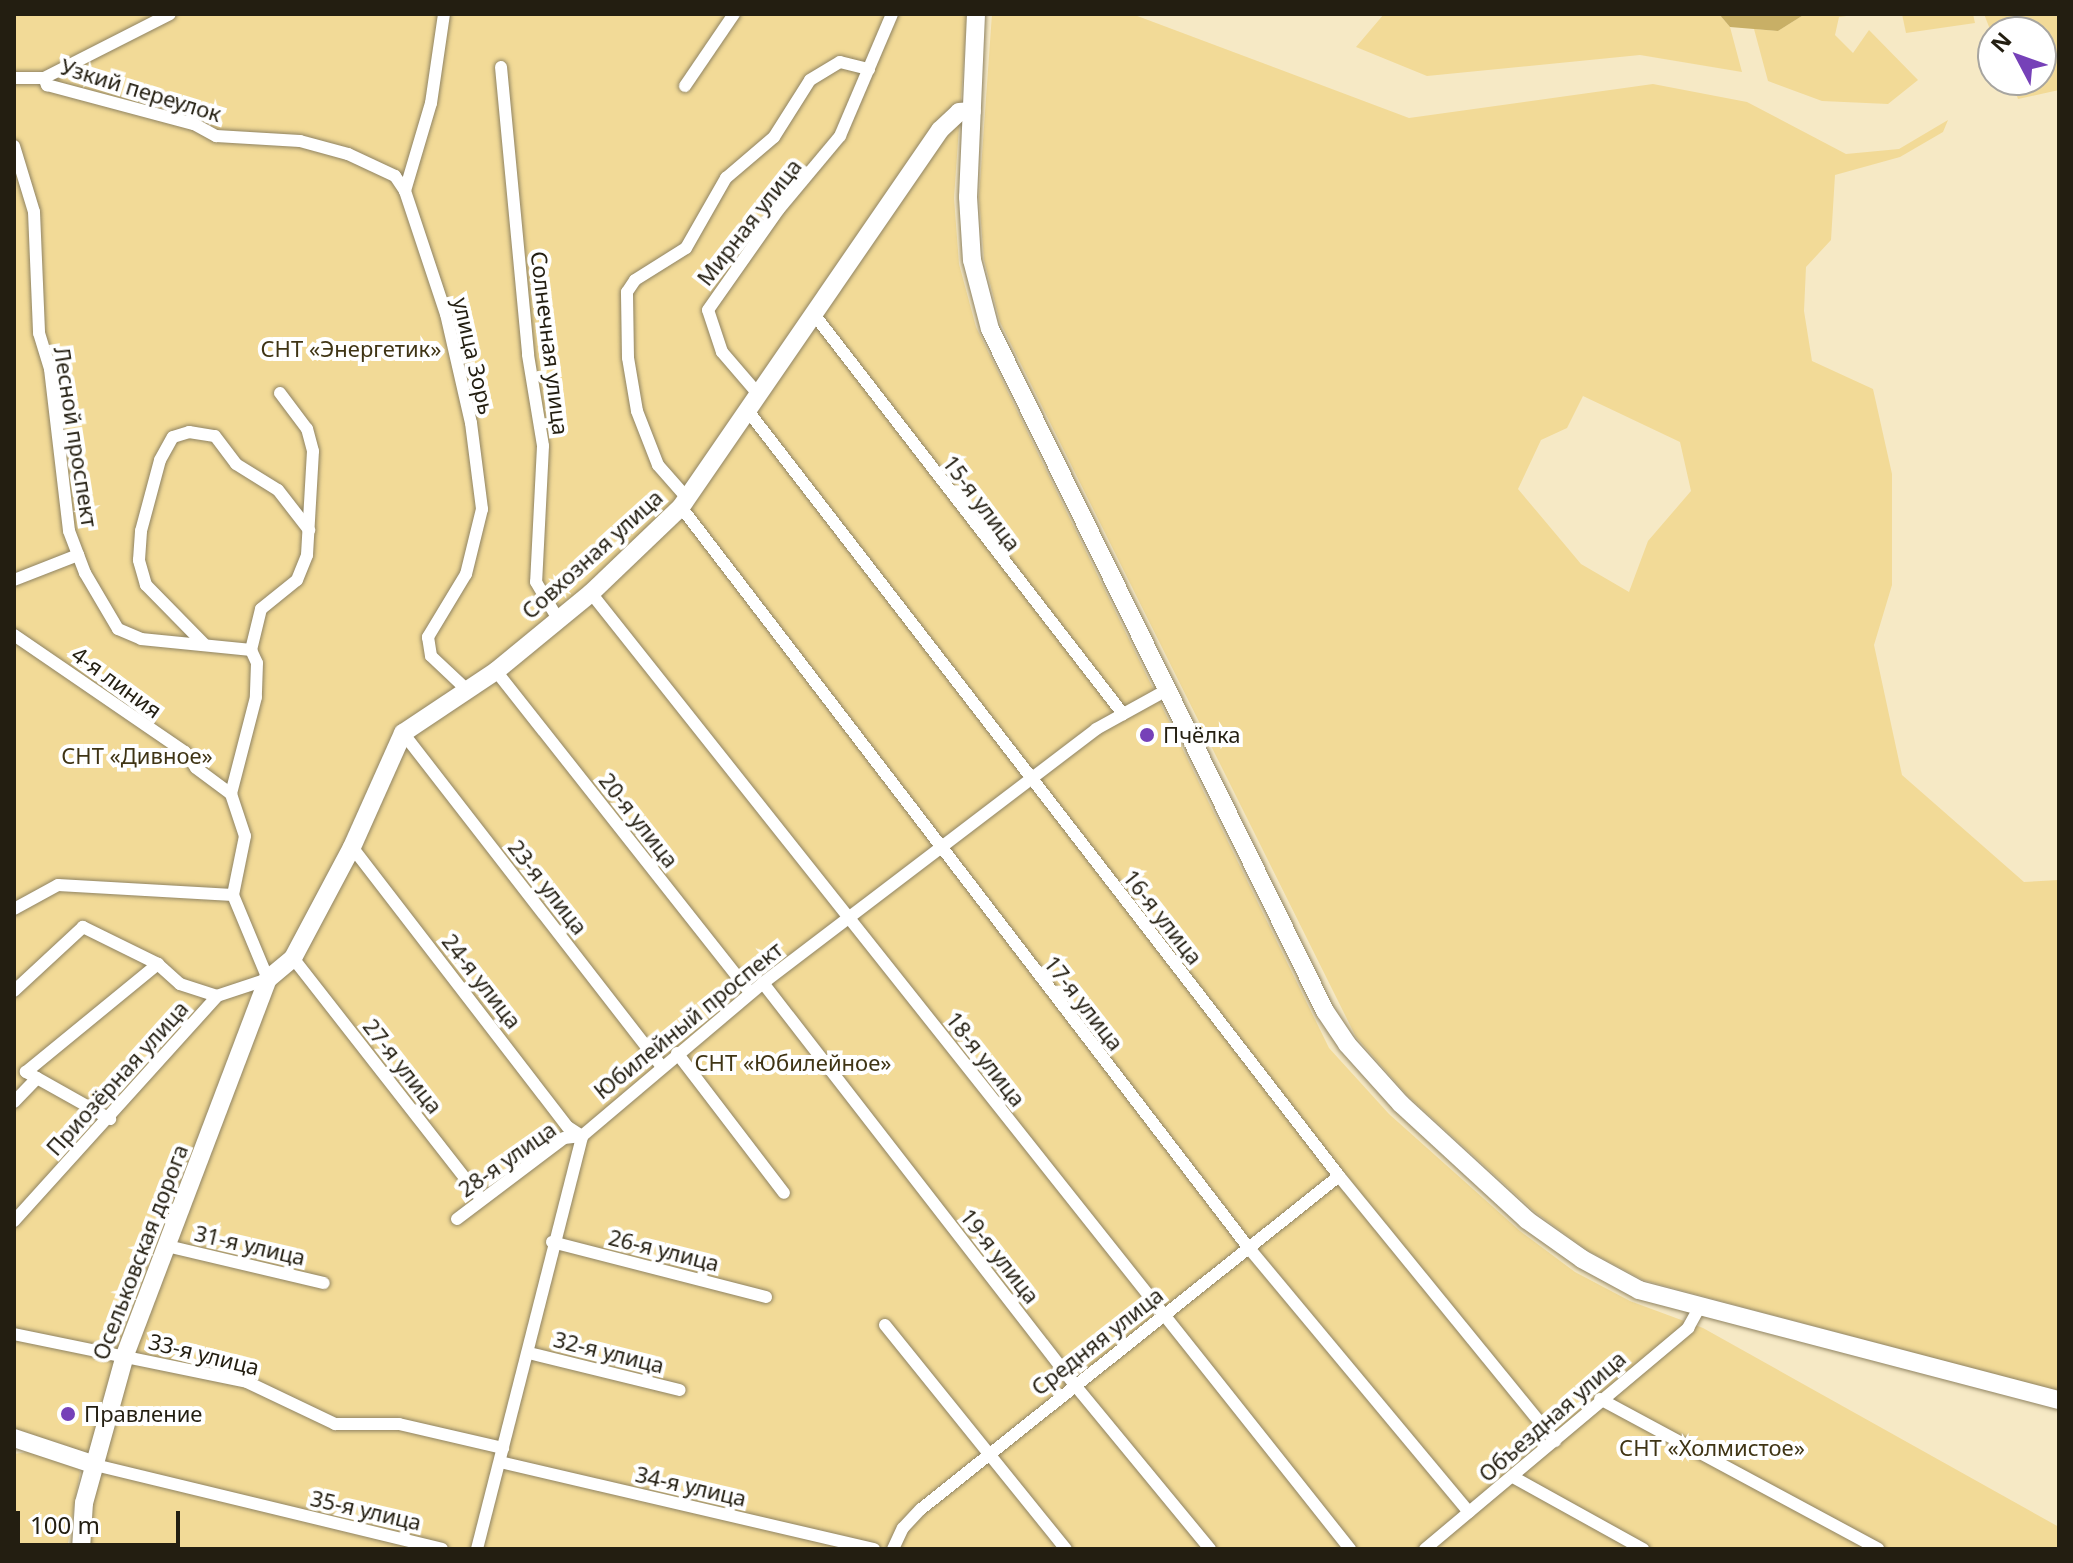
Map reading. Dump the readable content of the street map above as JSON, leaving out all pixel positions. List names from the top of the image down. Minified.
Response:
{"streets":{"main road":["Совхозная улица","Осельковская дорога"],"street":["Узкий переулок","Мирная улица","Солнечная улица","улица Зорь","Лесной проспект","15-я улица","4-я линия","20-я улица","23-я улица","16-я улица","24-я улица","17-я улица","Юбилейный проспект","18-я улица","27-я улица","Приозёрная улица","28-я улица","31-я улица","26-я улица","19-я улица","Средняя улица","32-я улица","33-я улица","Объездная улица","34-я улица","35-я улица"]},"crossings":[["Узкий переулок","улица Зорь"],["Мирная улица","Совхозная улица"],["Мирная улица","16-я улица"],["Мирная улица","17-я улица"],["Солнечная улица","Совхозная улица"],["улица Зорь","Совхозная улица"],["15-я улица","Совхозная улица"],["15-я улица","Юбилейный проспект"],["Совхозная улица","20-я улица"],["Совхозная улица","23-я улица"],["Совхозная улица","16-я улица"],["Совхозная улица","17-я улица"],["Совхозная улица","18-я улица"],["20-я улица","Юбилейный проспект"],["23-я улица","Юбилейный проспект"],["16-я улица","Юбилейный проспект"],["16-я улица","Средняя улица"],["16-я улица","Объездная улица"],["24-я улица","Юбилейный проспект"],["24-я улица","28-я улица"],["17-я улица","Юбилейный проспект"],["17-я улица","Средняя улица"],["17-я улица","Объездная улица"],["Юбилейный проспект","18-я улица"],["Юбилейный проспект","28-я улица"],["Юбилейный проспект","19-я улица"],["18-я улица","Средняя улица"],["27-я улица","28-я улица"],["31-я улица","Осельковская дорога"],["Осельковская дорога","33-я улица"],["Осельковская дорога","35-я улица"],["19-я улица","Средняя улица"]],"parks":["СНТ «Энергетик»","СНТ «Дивное»","СНТ «Юбилейное»","СНТ «Холмистое»"],"places":["Пчёлка","Правление"],"scale_bar":"100 m","north":"top left"}
